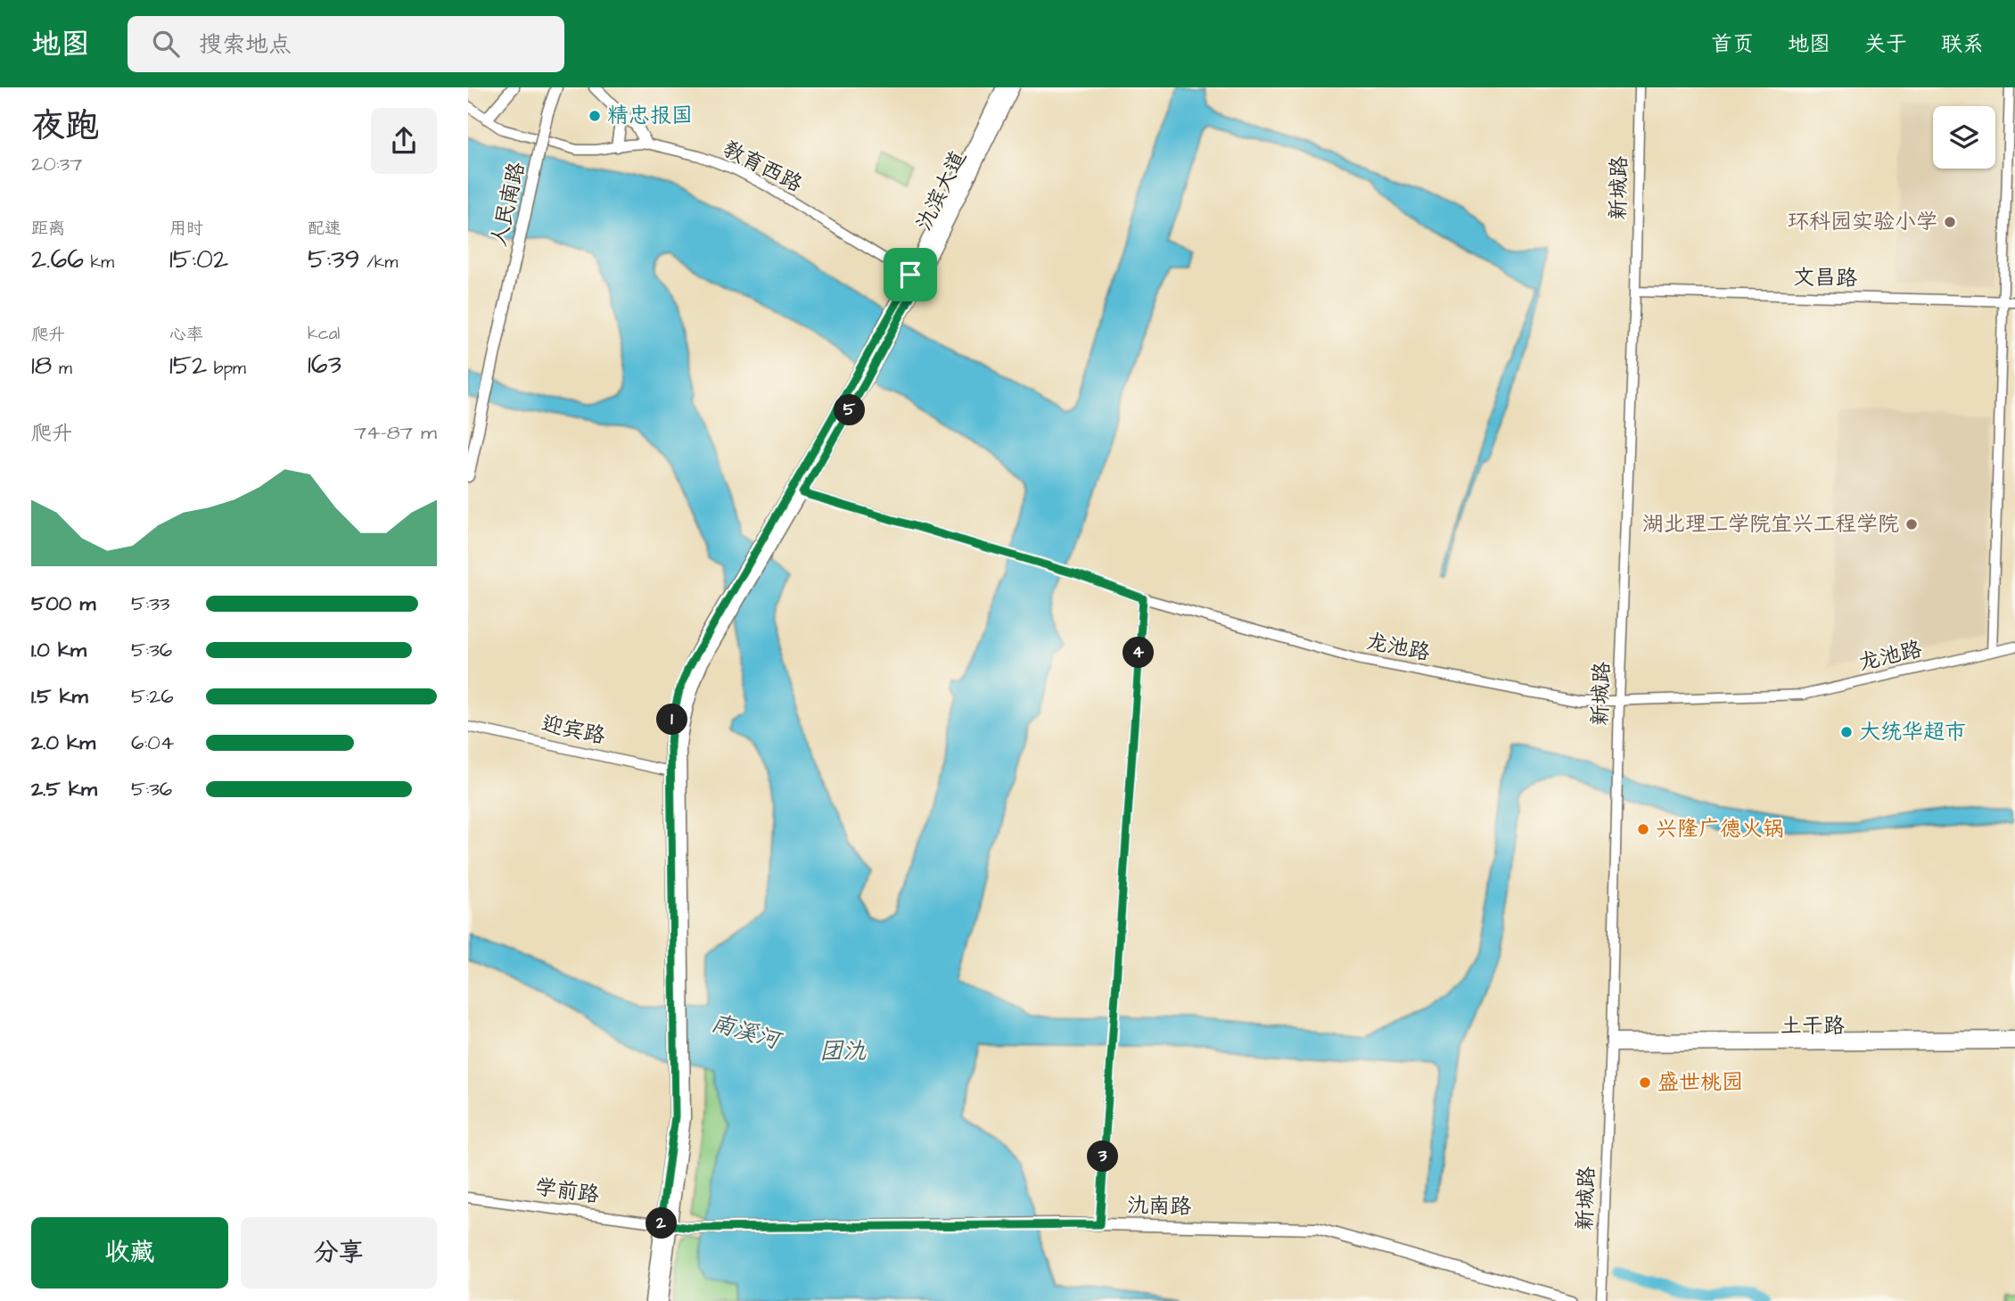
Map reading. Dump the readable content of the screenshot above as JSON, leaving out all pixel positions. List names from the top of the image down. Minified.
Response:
{"streets":{"main road":["氿滨大道","人民南路","氿南路"],"street":["教育西路","新城路","文昌路","龙池路","迎宾路","土干路","学前路"]},"crossings":[["教育西路","氿滨大道"],["新城路","文昌路"],["新城路","龙池路"],["新城路","土干路"],["氿滨大道","龙池路"],["氿滨大道","迎宾路"],["氿滨大道","学前路"],["氿滨大道","氿南路"],["学前路","氿南路"]],"water":["南溪河","团氿"],"places":["精忠报国","环科园实验小学","湖北理工学院宜兴工程学院","大统华超市","兴隆广德火锅","盛世桃园"],"page":{"header":"地图","search":"搜索地点","nav":["首页","地图","关于","联系"],"heading":["夜跑","20:37"],"stats":[["距离","2.66 km"],["用时","15:02"],["配速","5:39 /km"],["爬升","18 m"],["心率","152 bpm"],["kcal","163"]],"pins":["5","4","1","3","2"],"chart":["爬升","74–87 m"],"list":[{"name":"500 m","note":"5:33"},{"name":"1.0 km","note":"5:36"},{"name":"1.5 km","note":"5:26"},{"name":"2.0 km","note":"6:04"},{"name":"2.5 km","note":"5:36"}],"buttons":["收藏","分享"]}}
